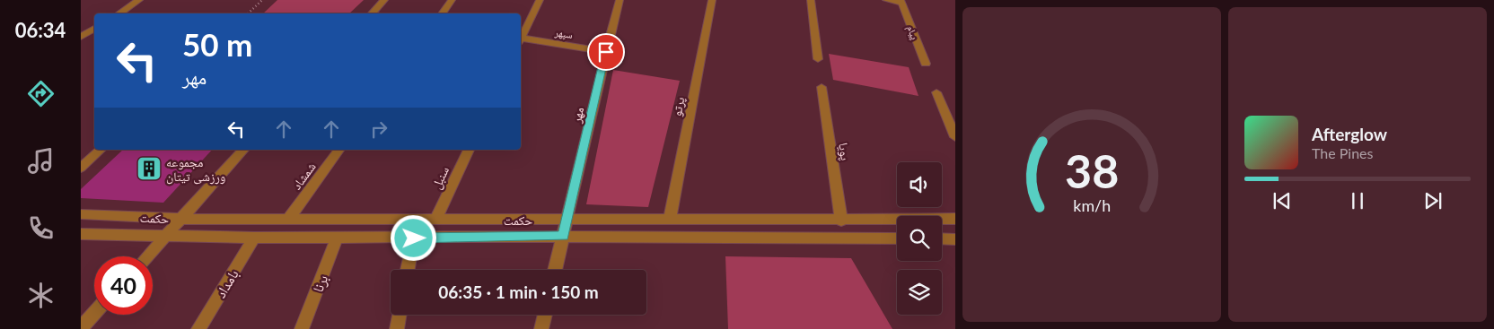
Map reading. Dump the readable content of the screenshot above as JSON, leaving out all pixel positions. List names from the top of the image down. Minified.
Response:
{"streets":{"street":["پیام","سپهر","پرتو","مهر","پویا","شمشاد","سنبل","حکمت","بامداد","برنا"]},"crossings":[["سپهر","مهر"],["پرتو","حکمت"],["مهر","حکمت"],["پویا","حکمت"],["شمشاد","حکمت"],["سنبل","حکمت"],["حکمت","بامداد"],["حکمت","برنا"]],"places":{"building":["مجموعه ورزشی تیتان"]},"page":{"tabs":"06:34","turn":["50 m","مهر"],"song":["Afterglow","The Pines"],"limit":"40","trip":"06:35 · 1 min · 150 m","gauge":["38","km/h"]}}
